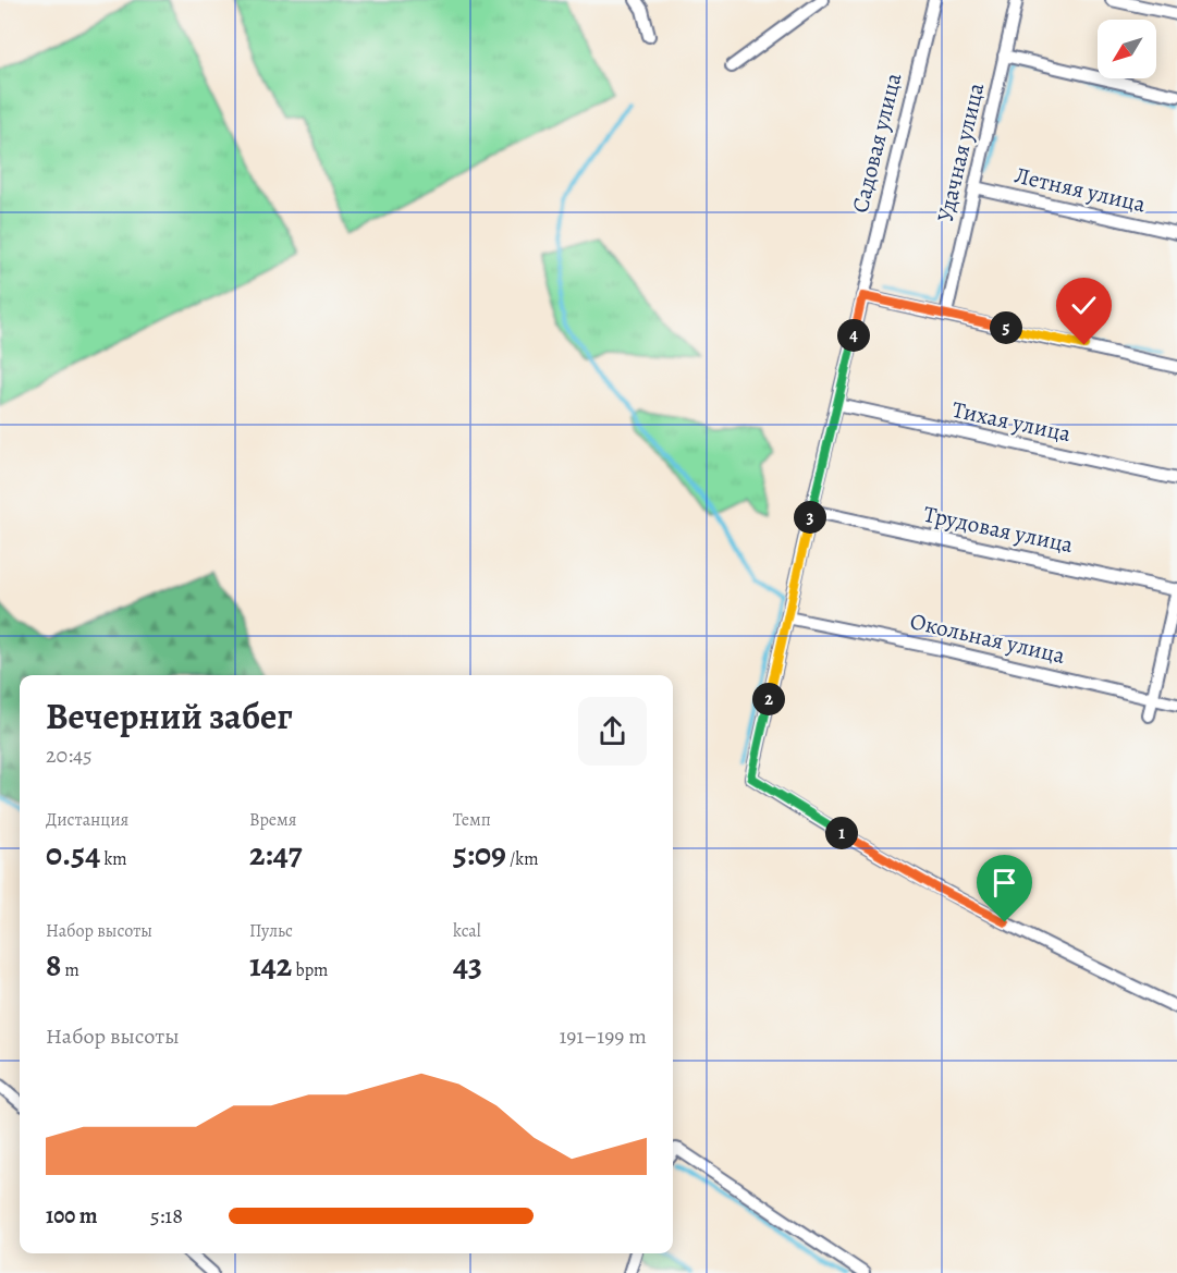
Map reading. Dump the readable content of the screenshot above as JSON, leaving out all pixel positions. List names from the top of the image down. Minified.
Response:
{"streets":{"street":["Садовая улица","Удачная улица","Летняя улица","Тихая улица","Трудовая улица","Окольная улица"]},"crossings":[["Садовая улица","Тихая улица"],["Садовая улица","Трудовая улица"],["Садовая улица","Окольная улица"],["Удачная улица","Летняя улица"]],"north":"bottom left","page":{"pins":["5","4","3","2","1"],"heading":["Вечерний забег","20:45"],"stats":[["Дистанция","0.54 km"],["Время","2:47"],["Темп","5:09 /km"],["Набор высоты","8 m"],["Пульс","142 bpm"],["kcal","43"]],"chart":["Набор высоты","191–199 m"],"list":[{"name":"100 m","note":"5:18"}]}}
